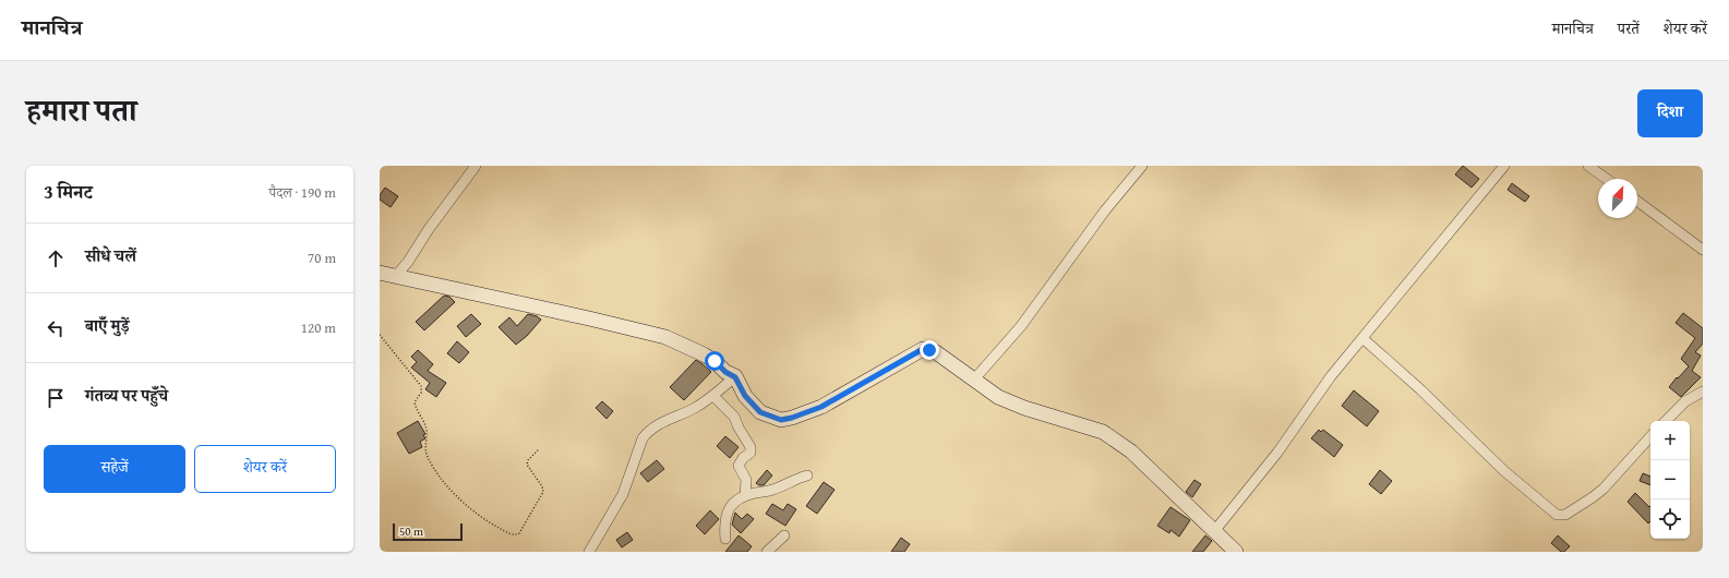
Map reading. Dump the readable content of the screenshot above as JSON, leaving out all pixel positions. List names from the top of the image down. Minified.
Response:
{"scale_bar":"50 m","north":"top right","page":{"header":"मानचित्र","nav":["मानचित्र","परतें","शेयर करें"],"title":"हमारा पता","buttons":["दिशा",["सहेजें","शेयर करें"]],"heading":["3 मिनट","पैदल · 190 m"],"list":[["सीधे चलें","70 m"],["बाएँ मुड़ें","120 m"],"गंतव्य पर पहुँचे"],"map_buttons":["+","−"],"scale":"50 m"}}
